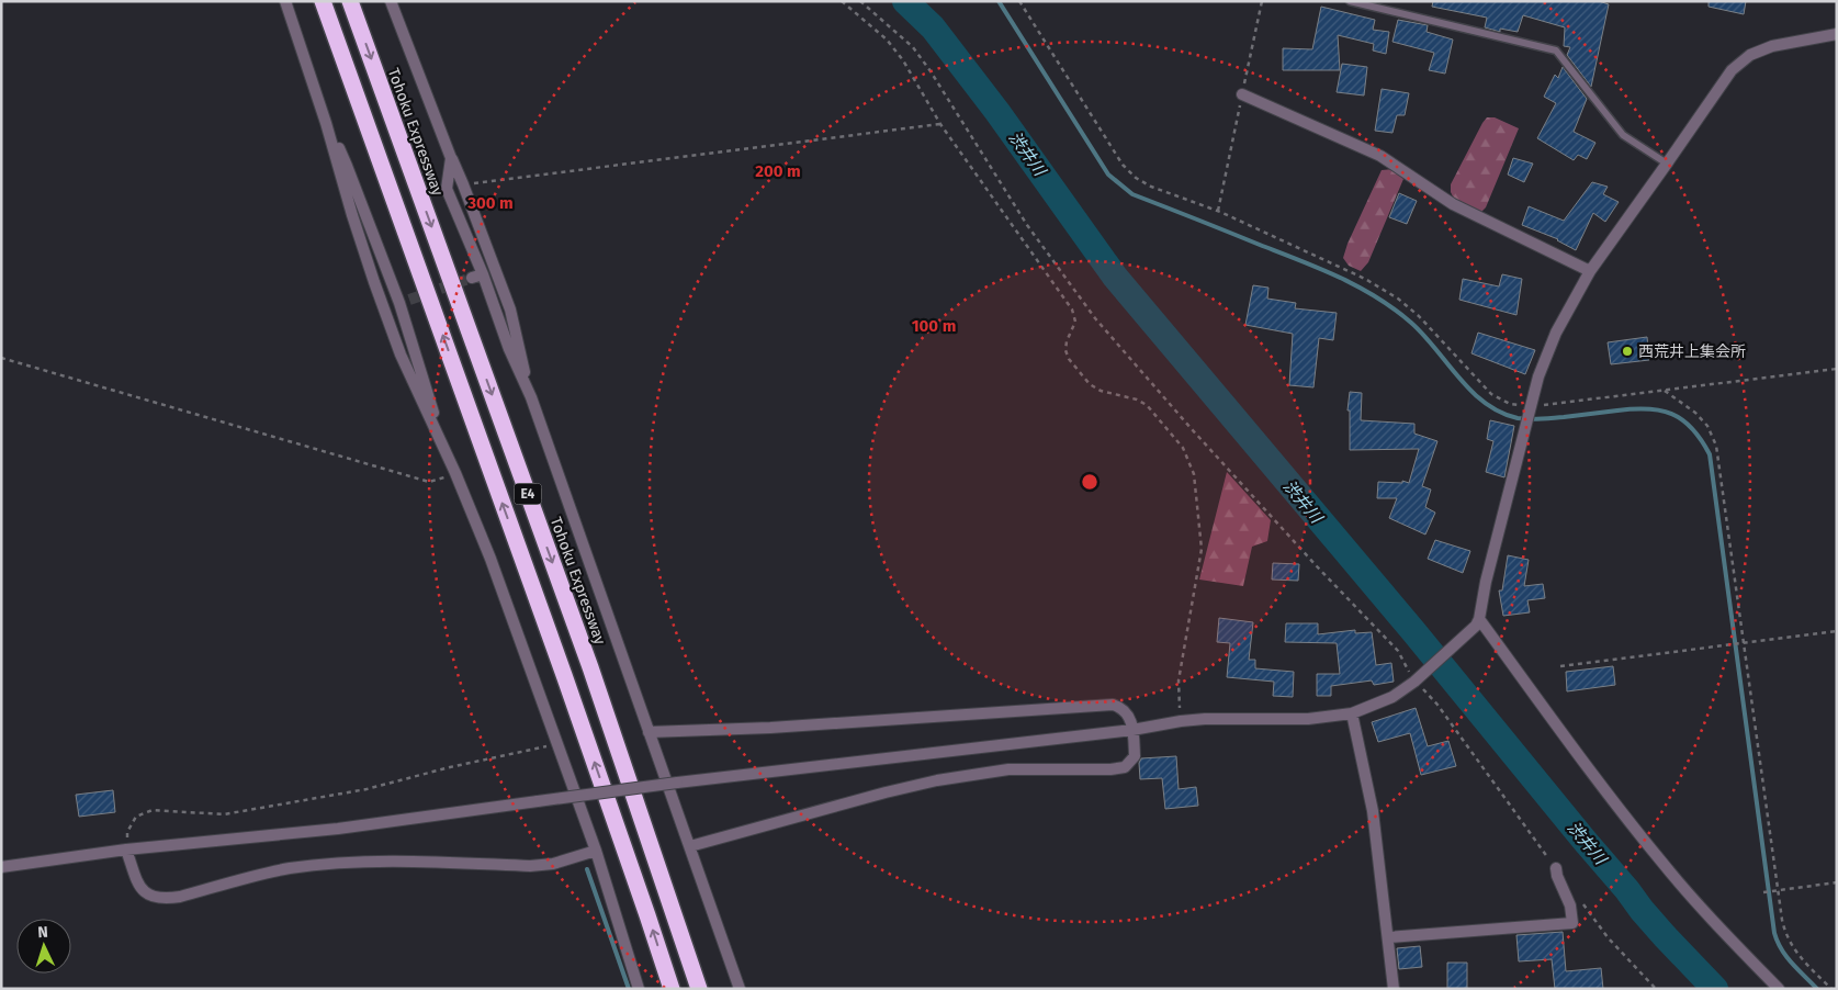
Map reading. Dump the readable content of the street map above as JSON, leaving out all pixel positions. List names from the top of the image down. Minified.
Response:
{"streets":{"highway":["Tohoku Expressway","E4"]},"water":["渋井川"],"places":["西荒井上集会所"],"north":"top","rings":["200 m","300 m","100 m"]}
